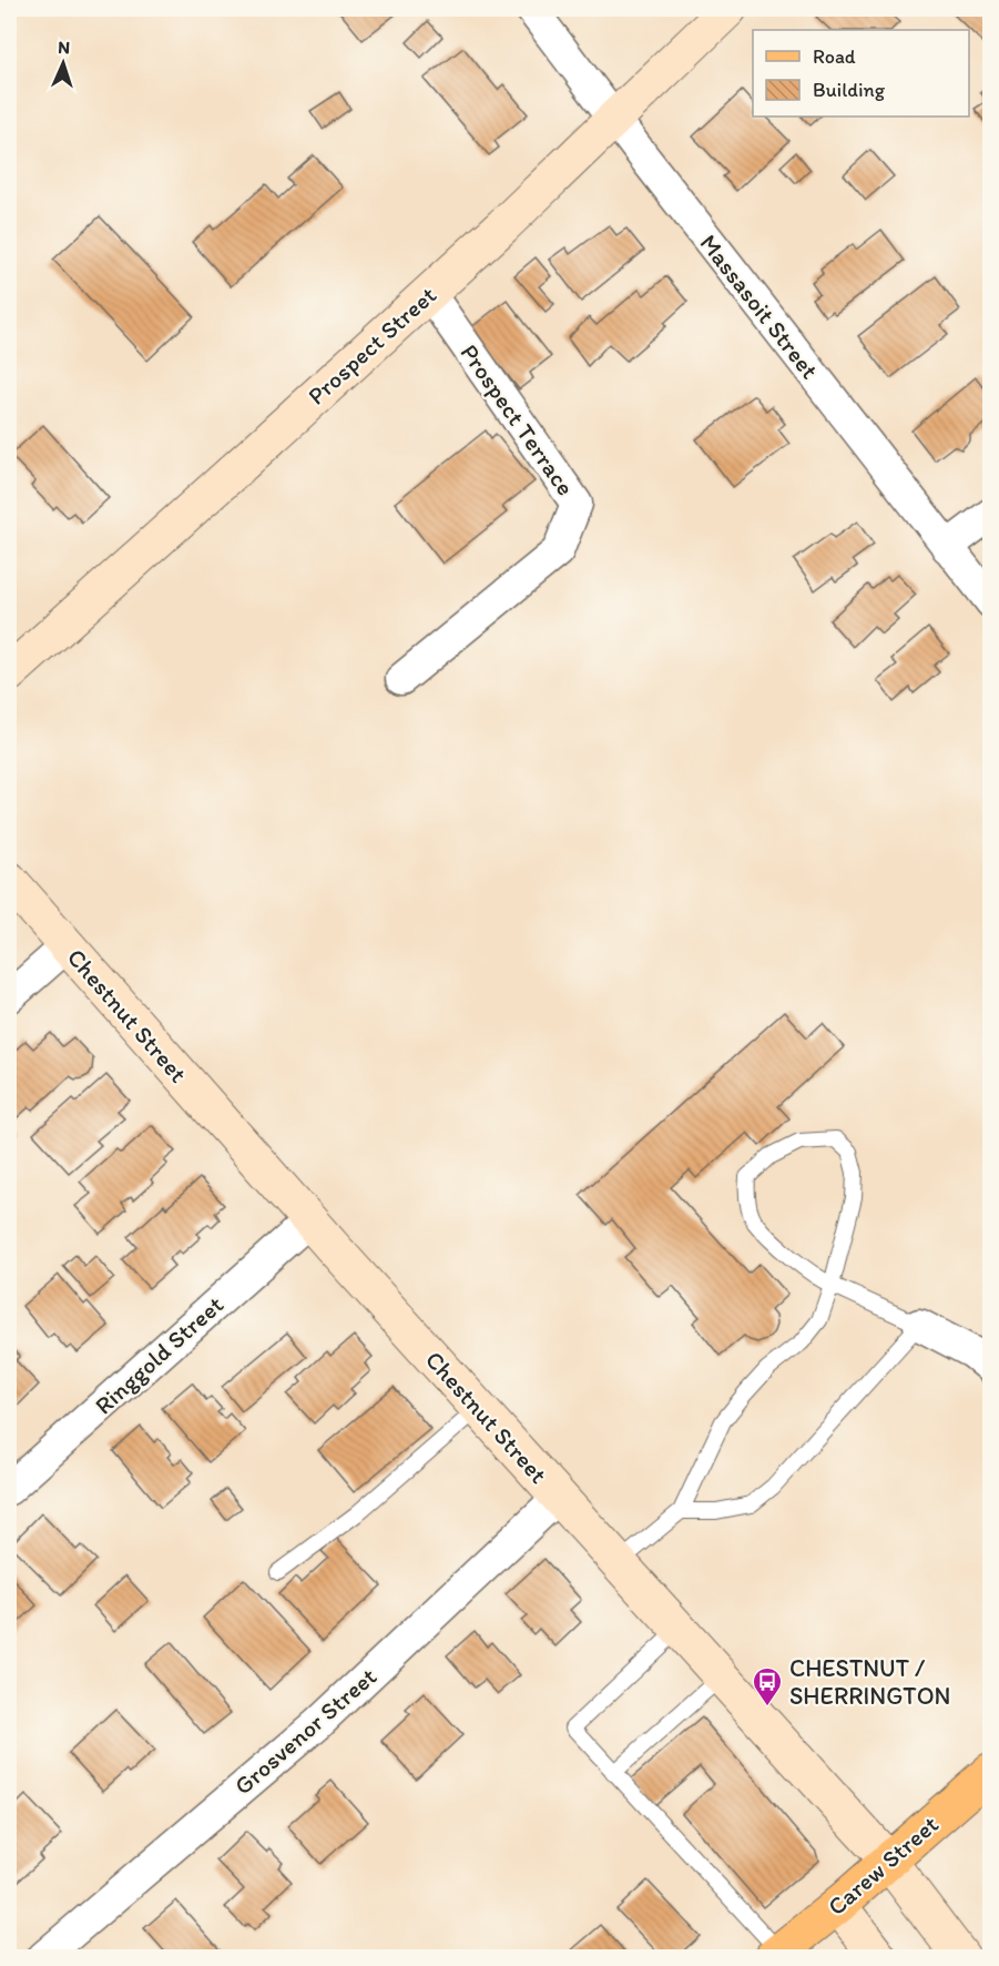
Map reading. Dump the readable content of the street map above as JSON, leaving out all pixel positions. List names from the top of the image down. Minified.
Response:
{"streets":{"main road":["Prospect Street","Chestnut Street","Carew Street"],"street":["Massasoit Street","Prospect Terrace","Ringgold Street","Grosvenor Street"]},"crossings":[["Massasoit Street","Prospect Street"],["Prospect Street","Prospect Terrace"],["Chestnut Street","Ringgold Street"],["Chestnut Street","Grosvenor Street"],["Chestnut Street","Carew Street"]],"places":{"bus stop":["CHESTNUT / SHERRINGTON"]},"legend":["Road","Building"],"north":"top"}
